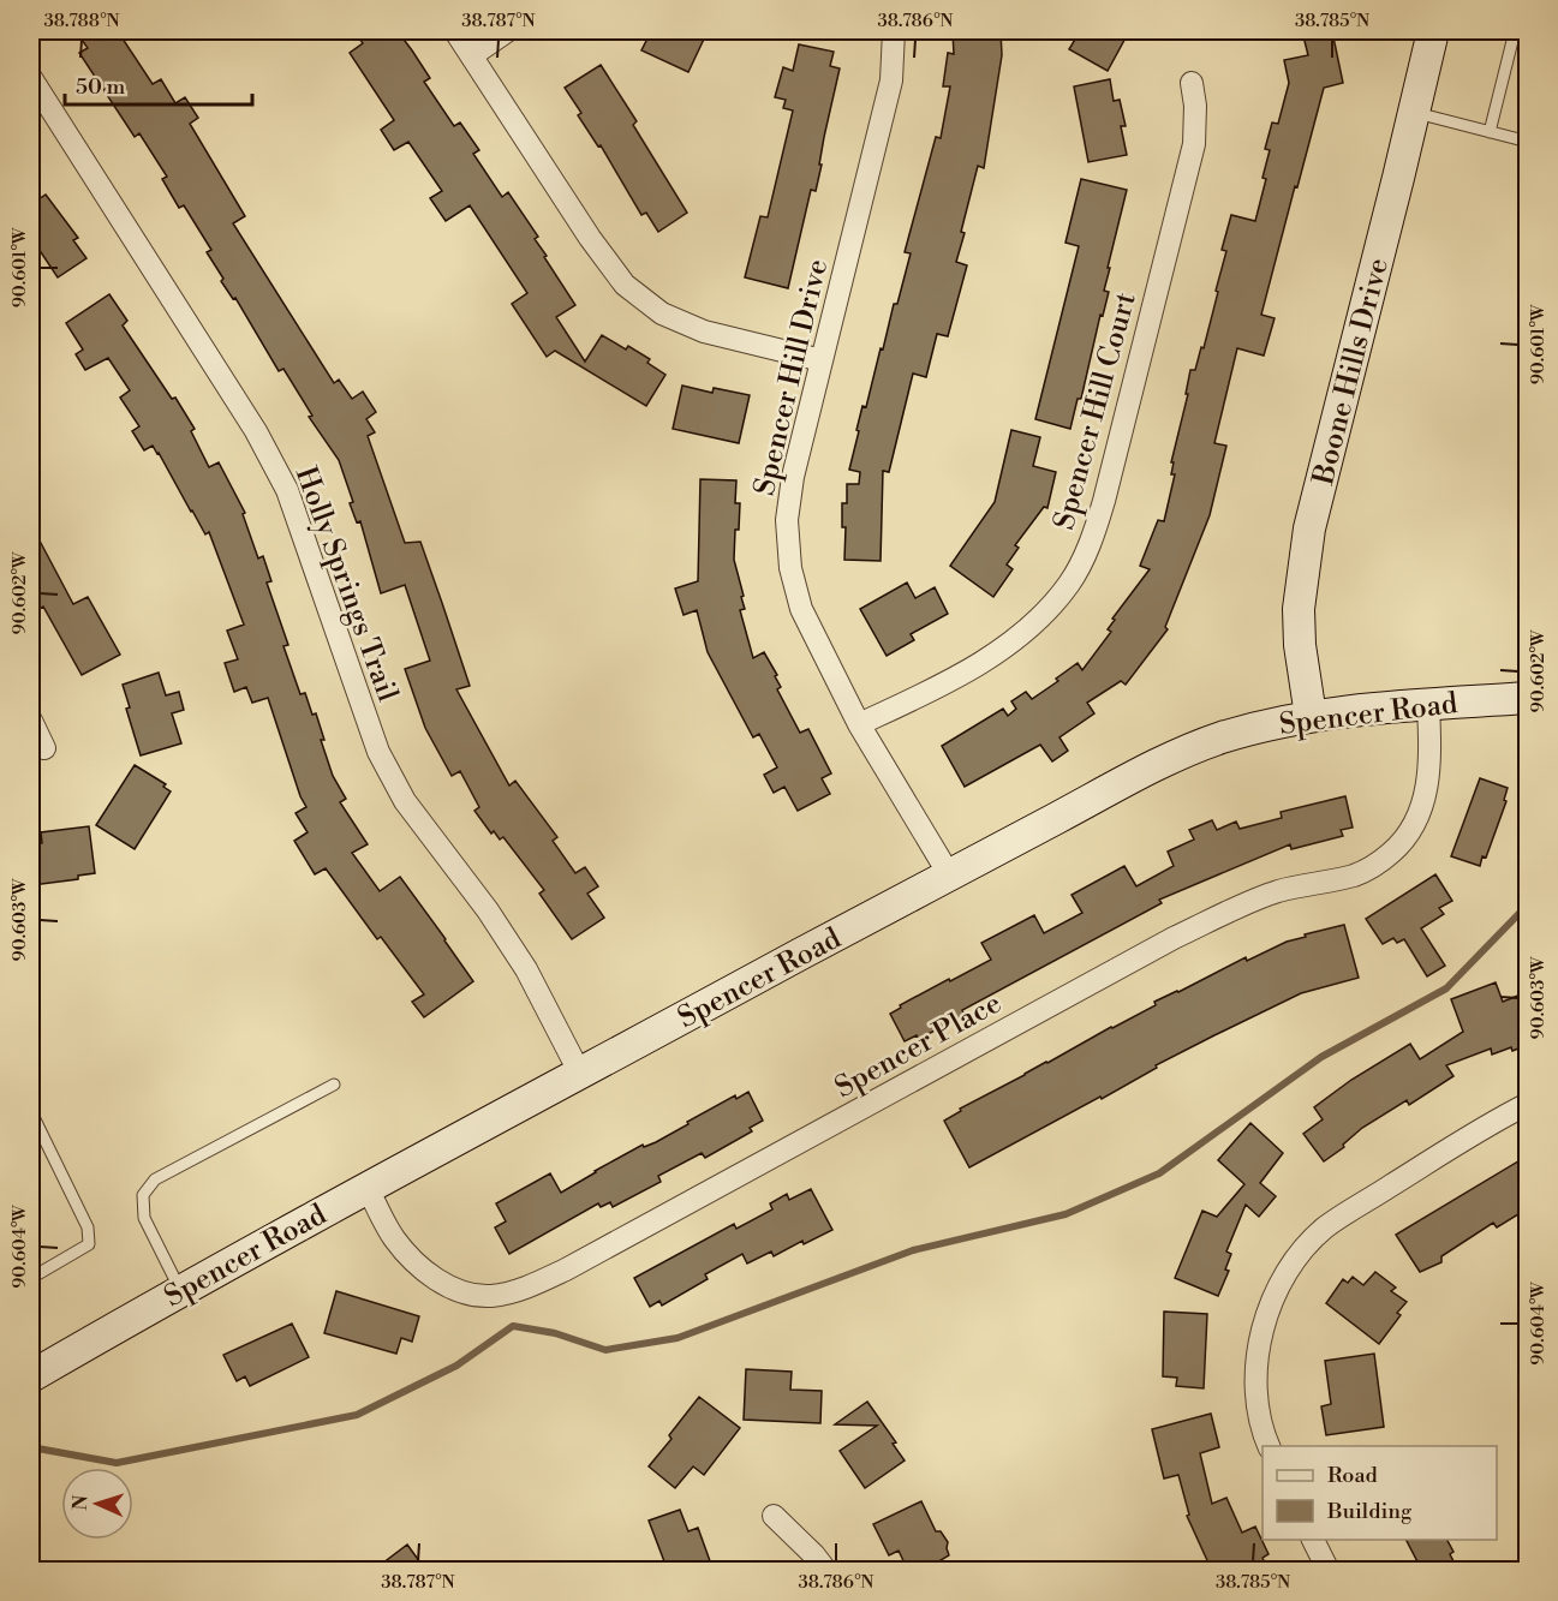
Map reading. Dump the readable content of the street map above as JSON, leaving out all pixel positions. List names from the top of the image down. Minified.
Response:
{"streets":{"main road":["Boone Hills Drive","Spencer Road"],"street":["Spencer Hill Drive","Spencer Hill Court","Holly Springs Trail","Spencer Place"]},"crossings":[["Boone Hills Drive","Spencer Road"],["Spencer Hill Drive","Spencer Hill Court"],["Spencer Hill Drive","Spencer Road"],["Holly Springs Trail","Spencer Road"],["Spencer Road","Spencer Place"]],"legend":["Road","Building"],"scale_bar":"50 m","north":"left","coordinates":["38.788°N","38.787°N","38.786°N","38.785°N","90.601°W","90.602°W","90.603°W","90.604°W"]}
